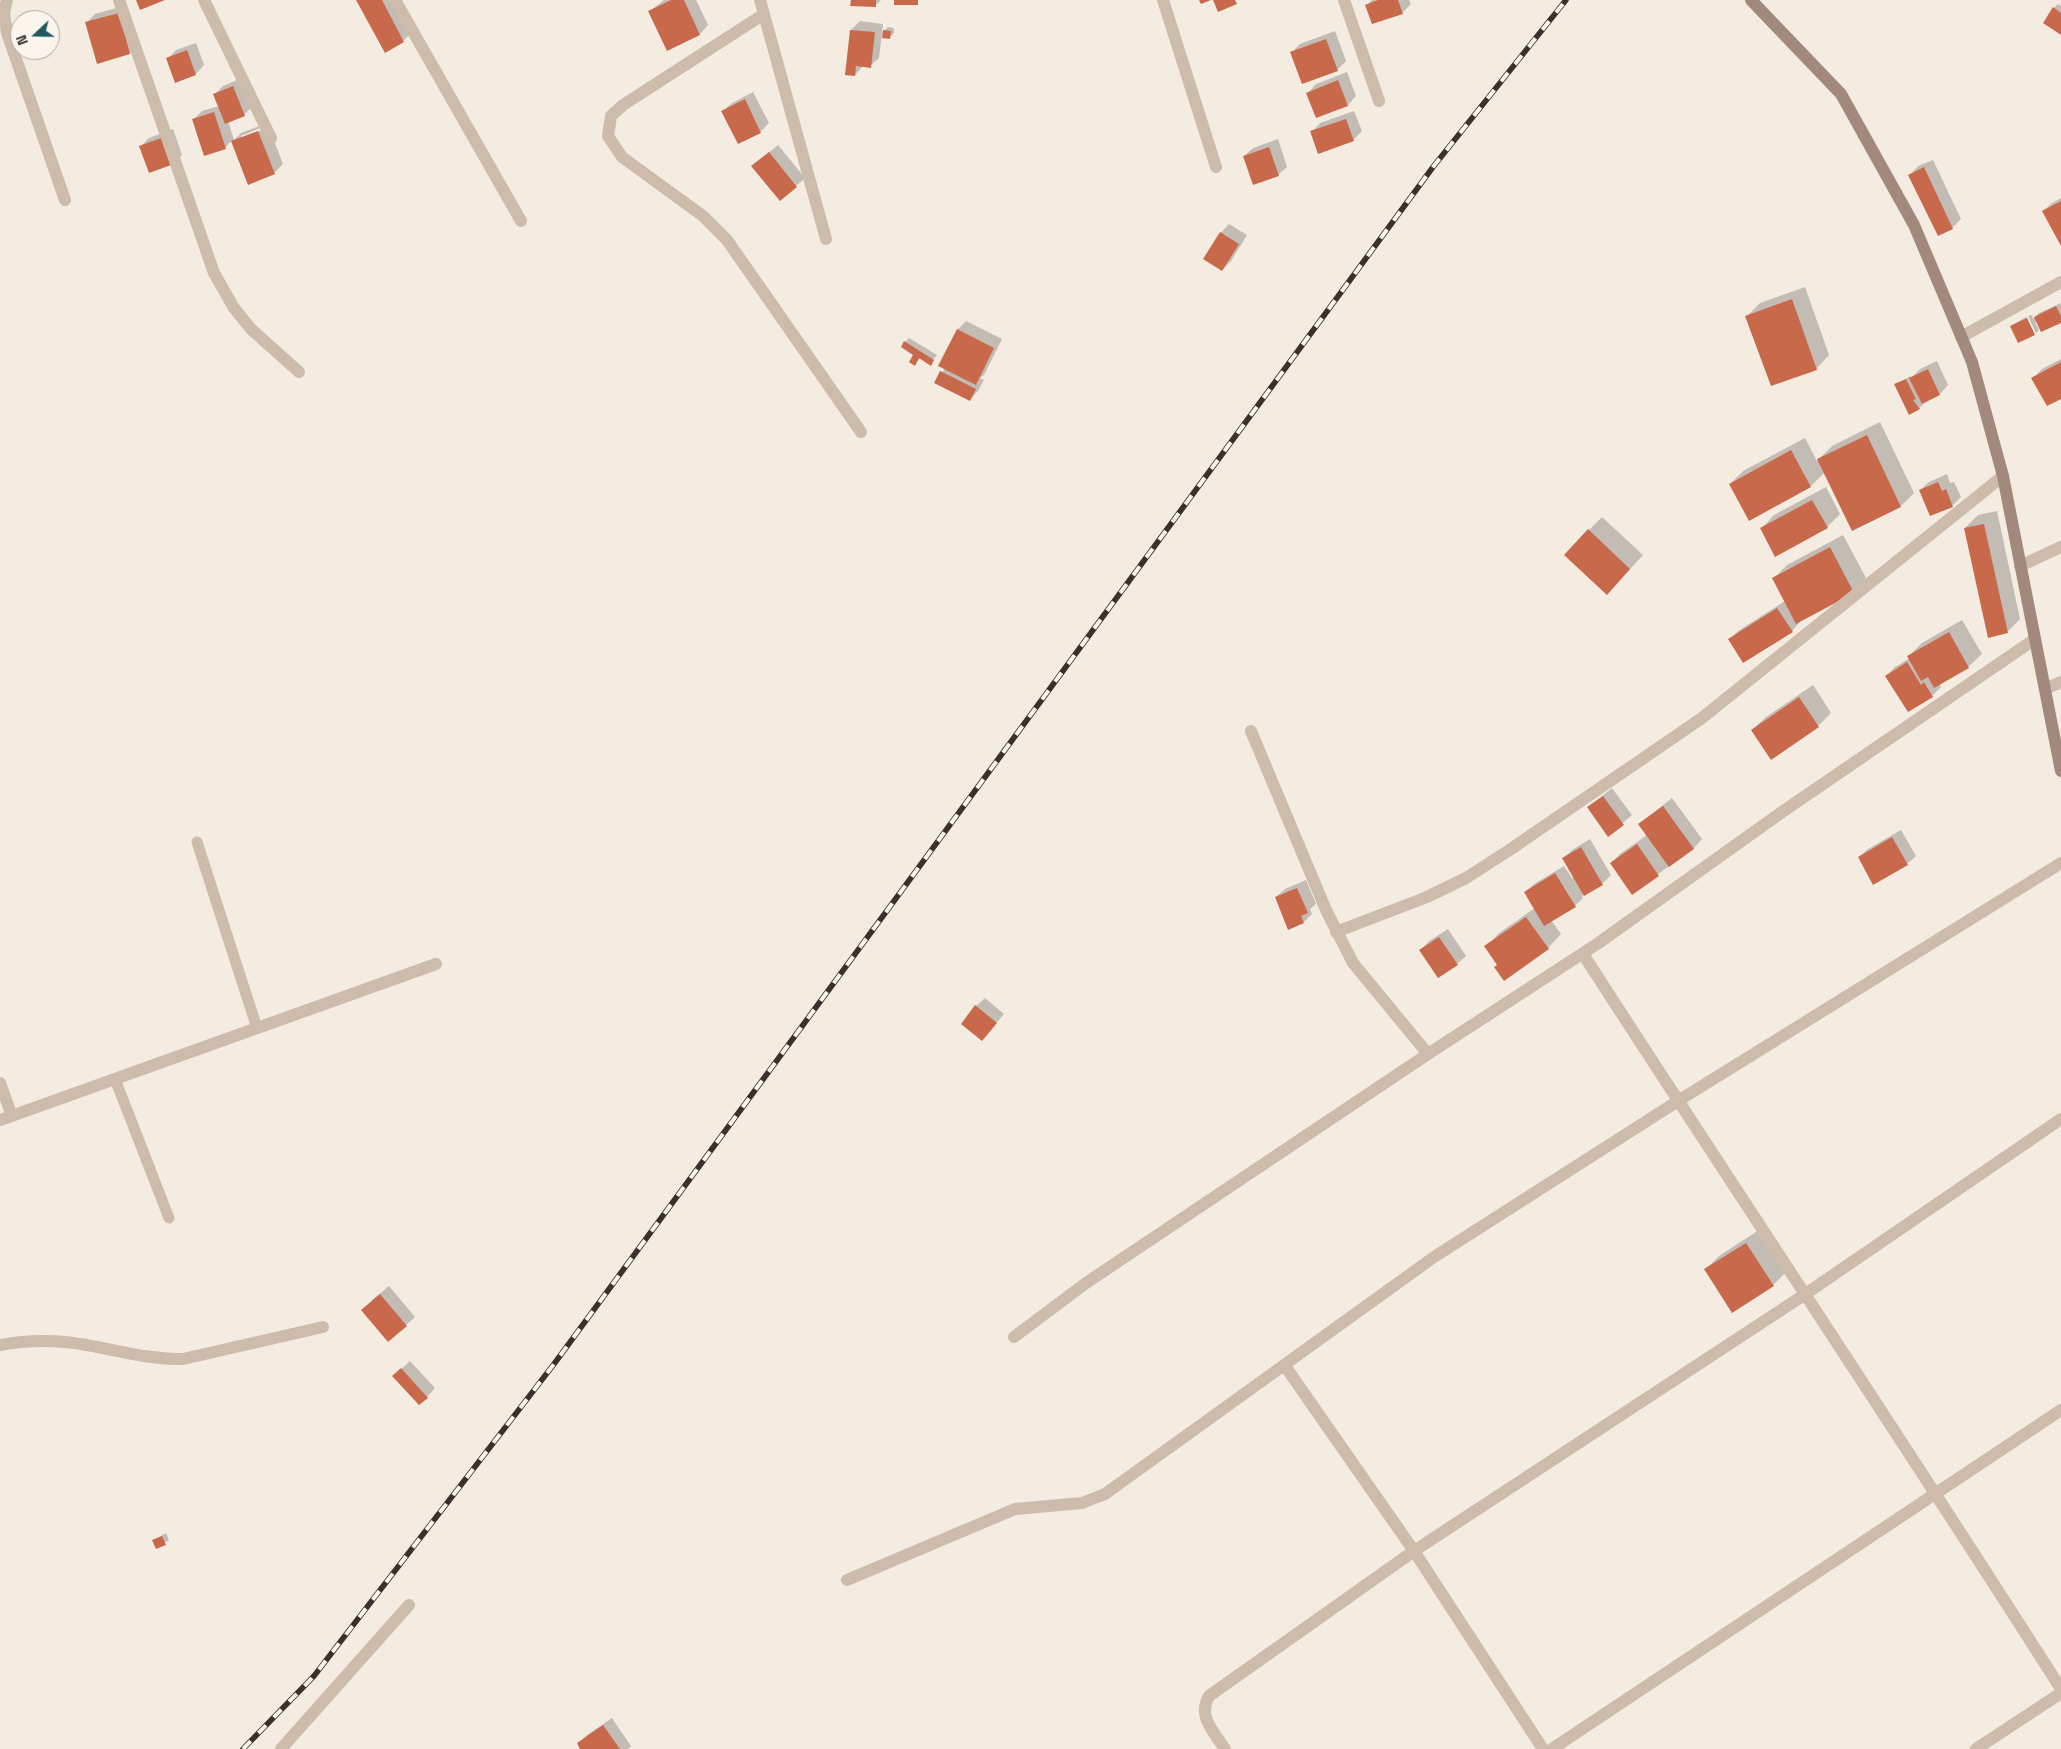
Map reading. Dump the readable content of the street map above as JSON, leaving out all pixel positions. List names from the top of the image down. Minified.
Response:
{"north":"left"}
